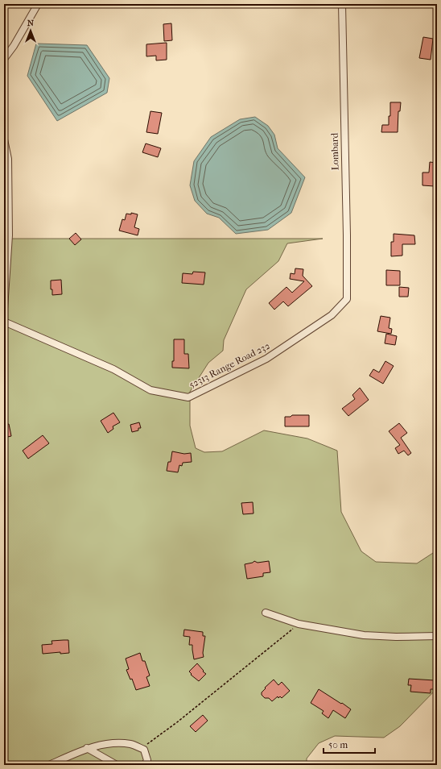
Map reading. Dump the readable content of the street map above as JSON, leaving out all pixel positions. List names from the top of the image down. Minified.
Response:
{"streets":{"street":["Lombard","52313 Range Road 232"]},"crossings":[["Lombard","52313 Range Road 232"]],"scale_bar":"50 m","north":"top"}
